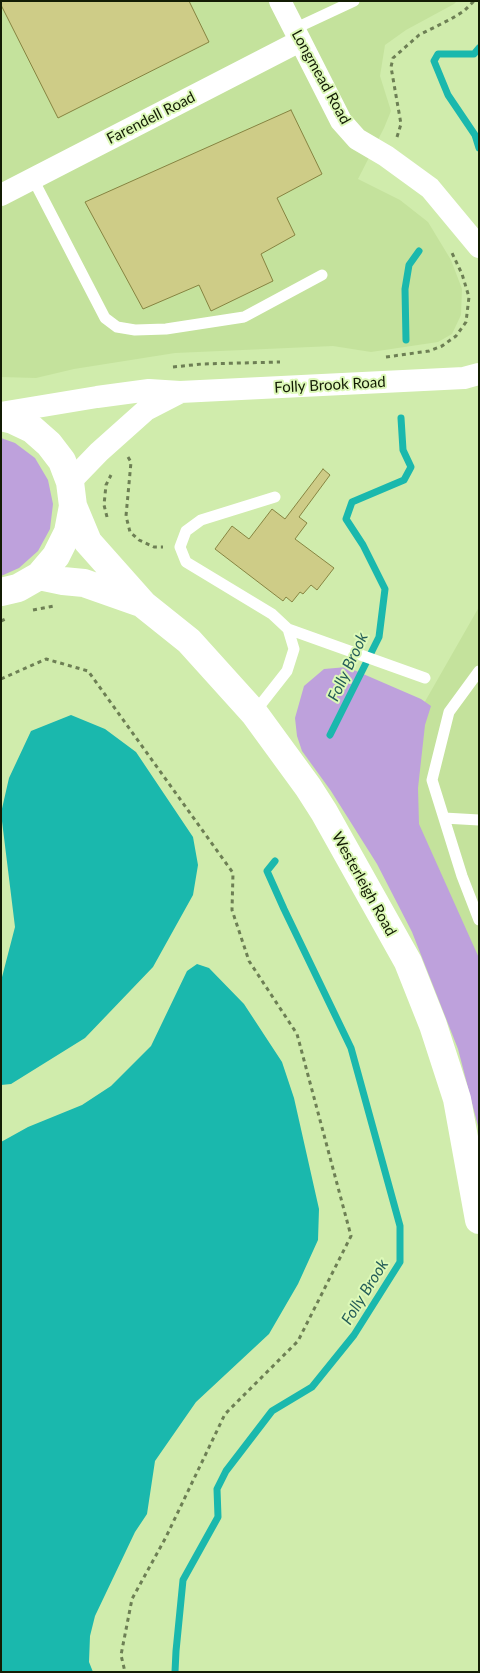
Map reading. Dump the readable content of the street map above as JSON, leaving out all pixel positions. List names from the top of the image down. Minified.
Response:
{"streets":{"street":["Longmead Road","Farendell Road","Folly Brook Road","Westerleigh Road"]},"crossings":[["Longmead Road","Farendell Road"],["Folly Brook Road","Westerleigh Road"]],"water":["Folly Brook"]}
